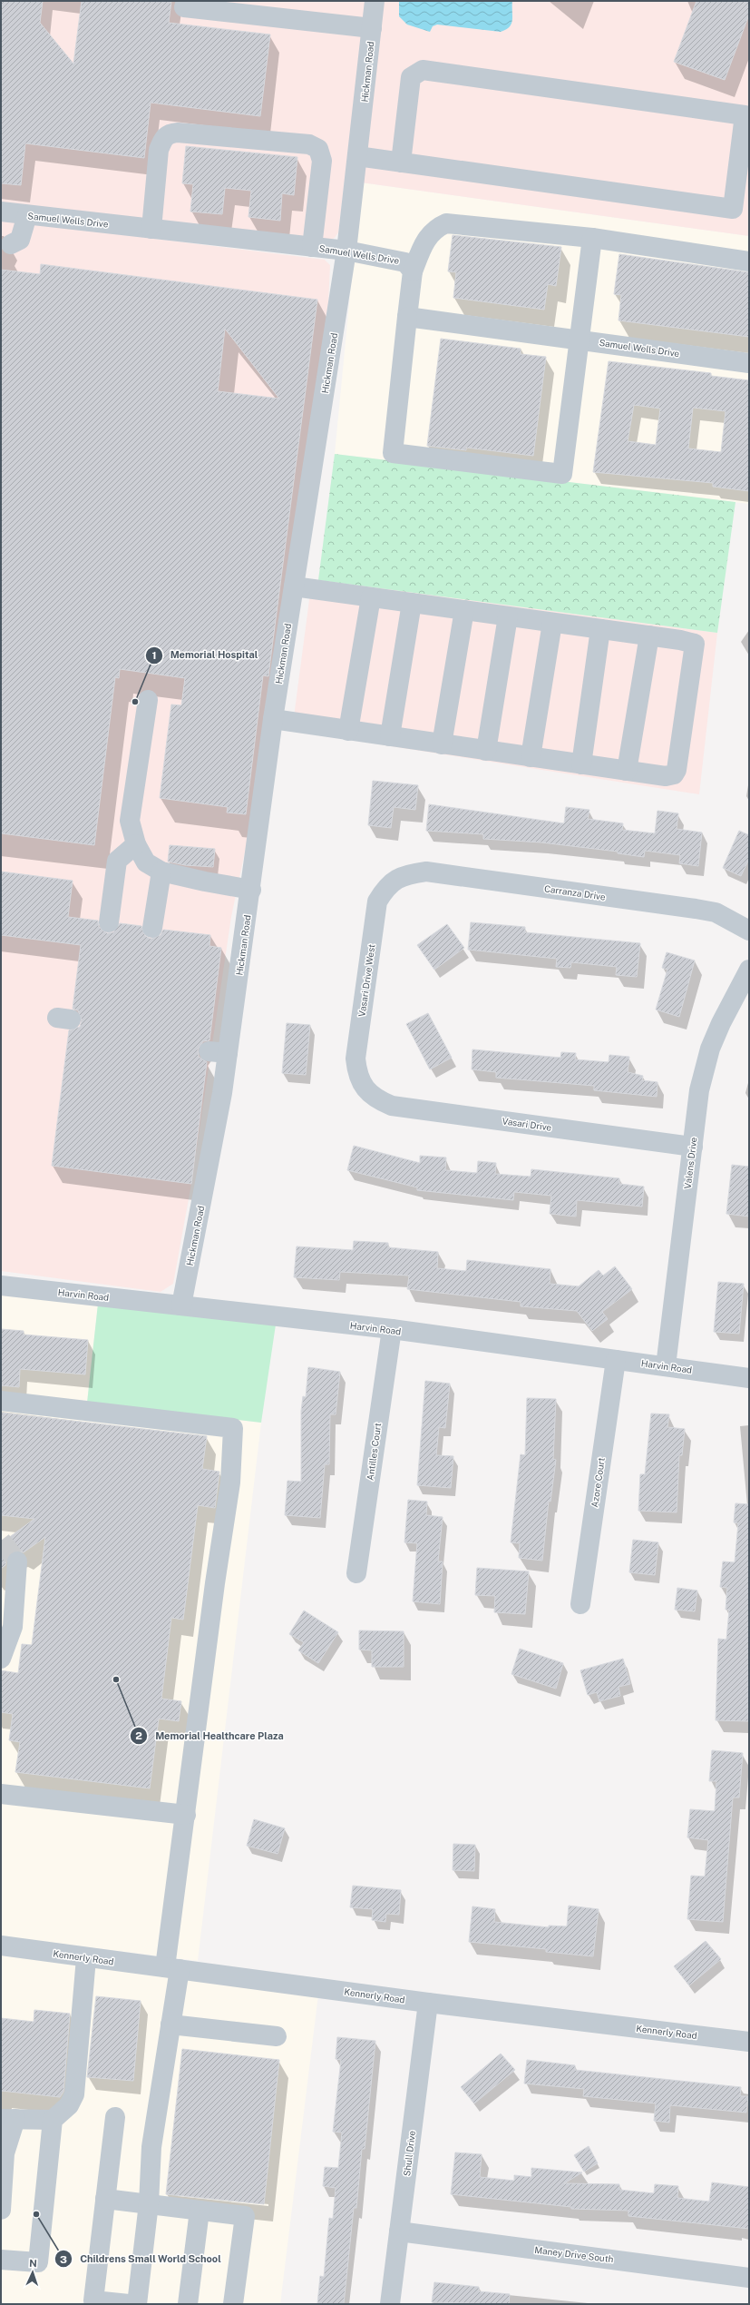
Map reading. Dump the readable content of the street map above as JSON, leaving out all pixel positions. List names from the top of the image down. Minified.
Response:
{"streets":{"street":["Hickman Road","Samuel Wells Drive","Carranza Drive","Vasari Drive West","Vasari Drive","Valens Drive","Harvin Road","Antilles Court","Azore Court","Kennerly Road","Shull Drive","Maney Drive South"]},"crossings":[["Hickman Road","Samuel Wells Drive"],["Hickman Road","Harvin Road"],["Carranza Drive","Vasari Drive West"],["Vasari Drive West","Vasari Drive"],["Vasari Drive","Valens Drive"],["Valens Drive","Harvin Road"],["Harvin Road","Antilles Court"],["Harvin Road","Azore Court"],["Kennerly Road","Shull Drive"],["Shull Drive","Maney Drive South"]],"places":["Memorial Hospital","Memorial Healthcare Plaza","Childrens Small World School"],"north":"top"}
